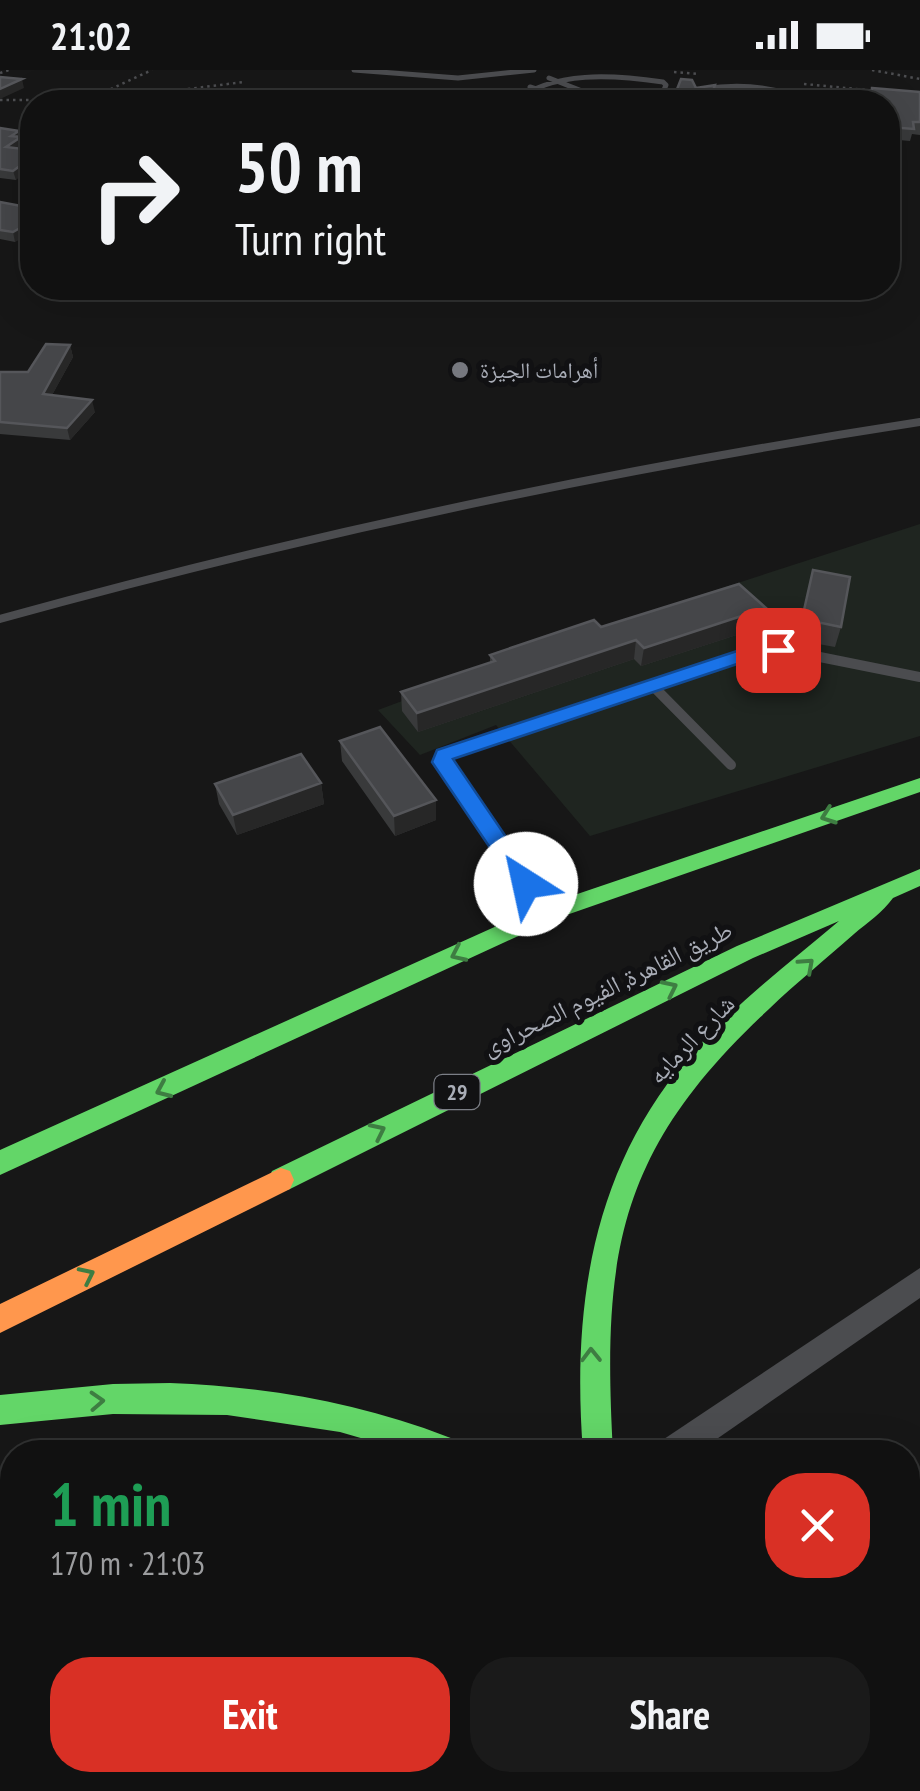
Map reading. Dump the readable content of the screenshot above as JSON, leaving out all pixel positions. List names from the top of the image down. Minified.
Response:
{"streets":{"main road":["طريق القاهرة, الفيوم الصحراوى","شارع الرمايه","29"]},"crossings":[["طريق القاهرة, الفيوم الصحراوى","شارع الرمايه"]],"one_way":["شارع الرمايه"],"places":["أهرامات الجيزة"],"page":{"status":"21:02","turn":["50 m","Turn right"],"heading":["1 min","170 m · 21:03"],"buttons":["Exit","Share"]}}
